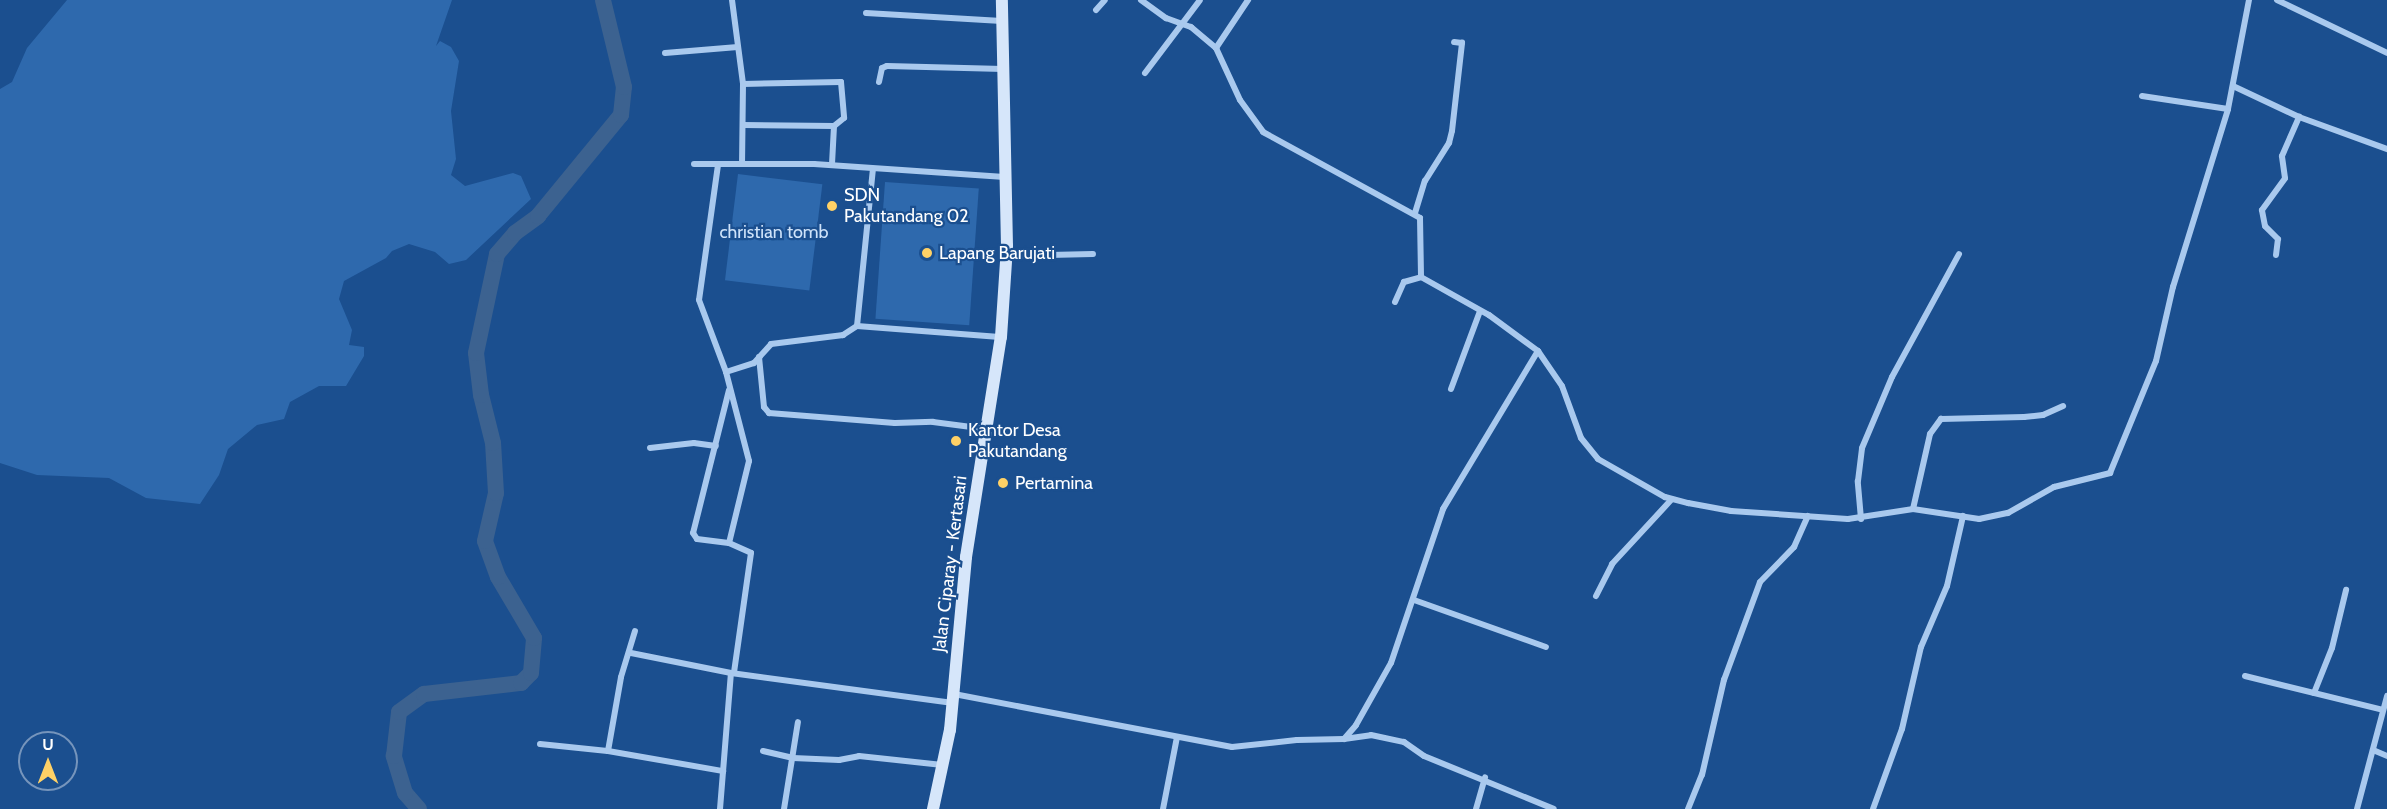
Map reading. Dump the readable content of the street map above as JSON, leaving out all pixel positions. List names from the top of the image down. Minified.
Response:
{"streets":{"main road":["Jalan Ciparay - Kertasari"]},"parks":["christian tomb"],"places":["SDN Pakutandang 02","Lapang Barujati","Kantor Desa Pakutandang","Pertamina"],"north":"top"}
